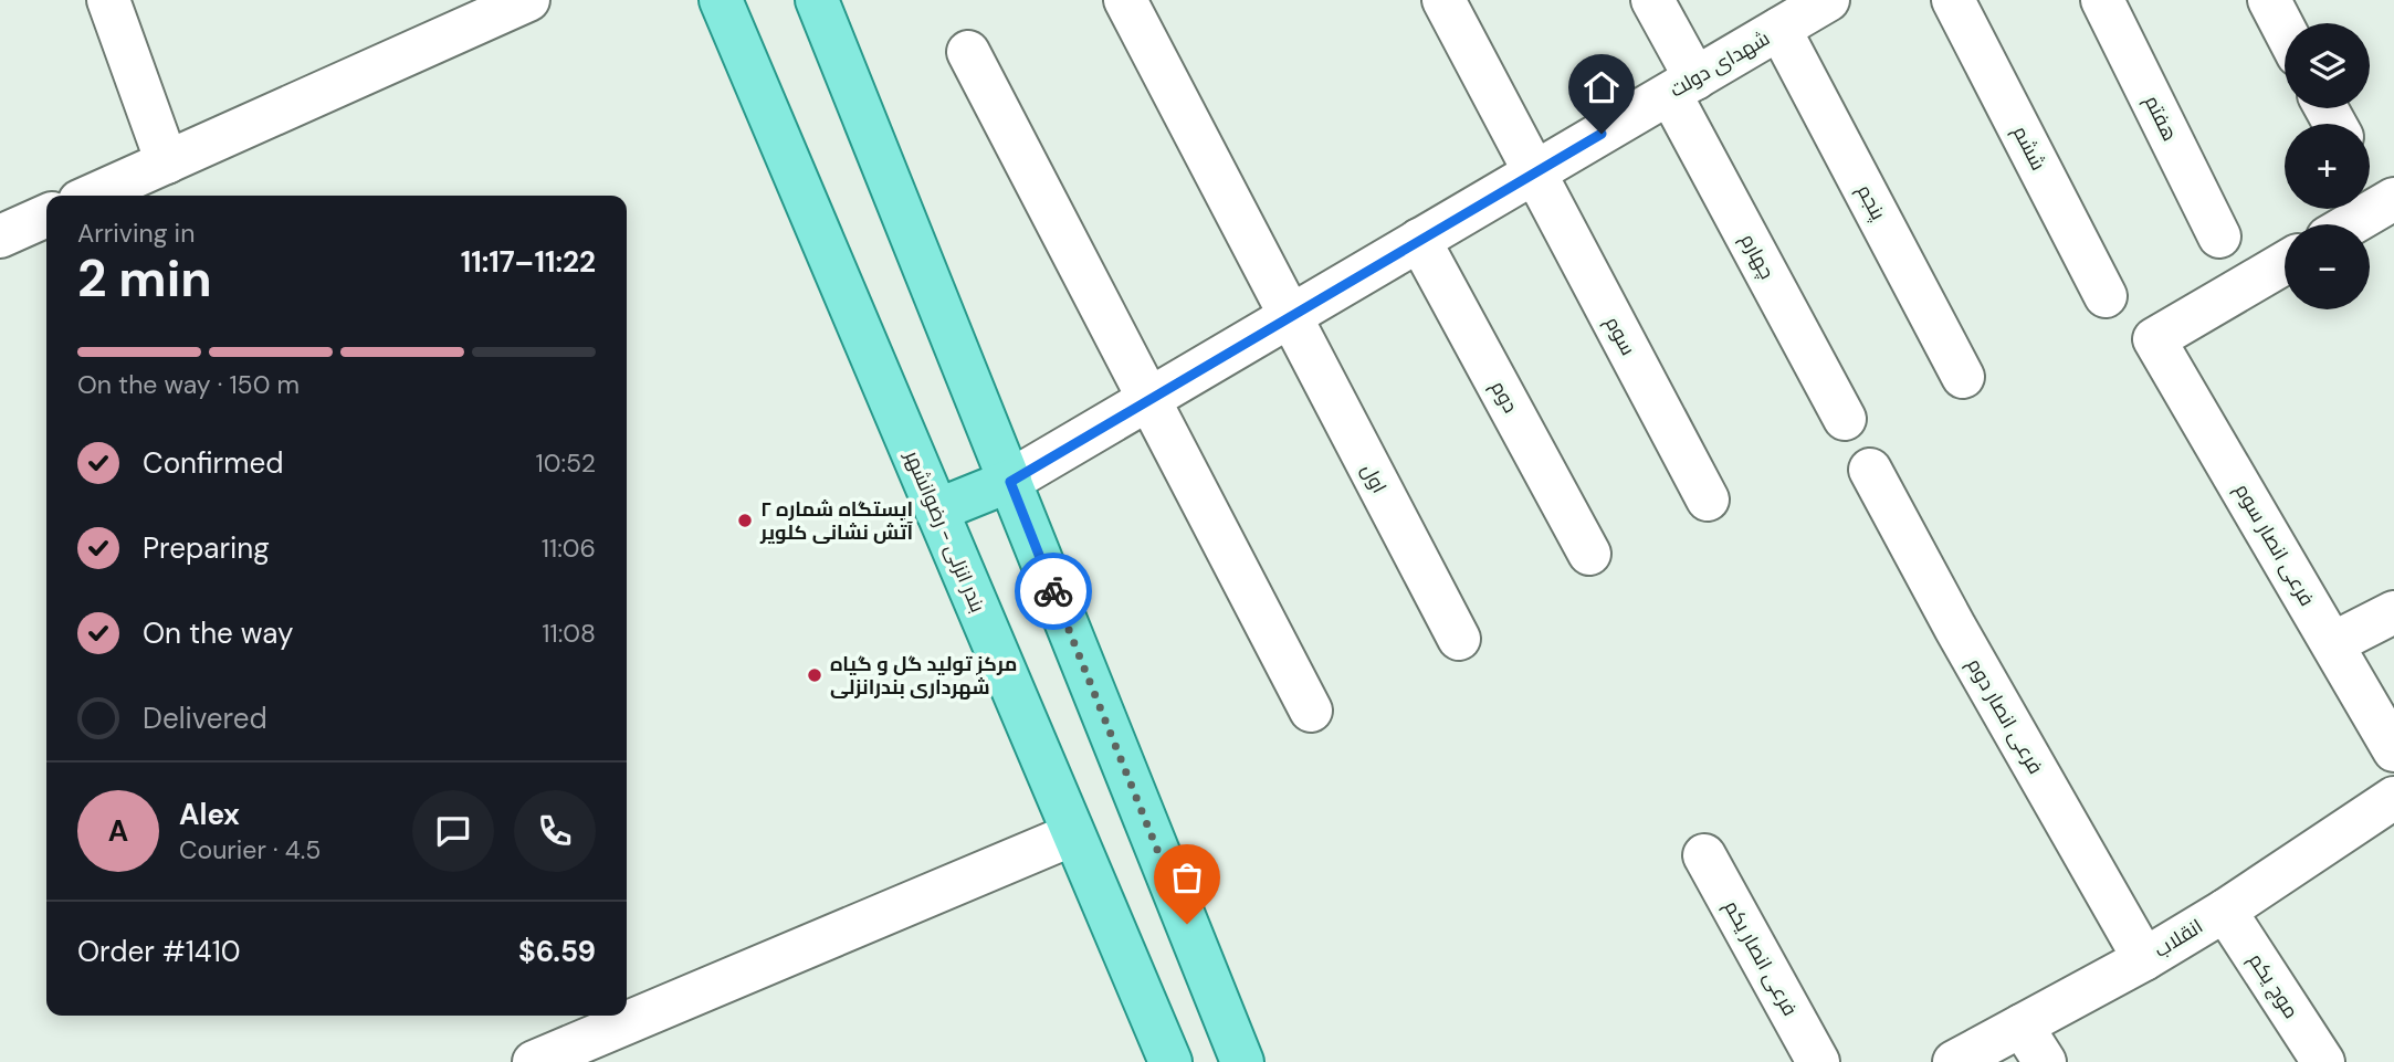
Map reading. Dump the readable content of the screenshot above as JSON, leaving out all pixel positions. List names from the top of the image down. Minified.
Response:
{"streets":{"main road":["بندر انزلی - رضوانشهر"],"street":["شهدای دولت","هفتم","ششم","پنجم","چهارم","سوم","دوم","اول","فرعی انصار سوم","فرعی انصار دوم","انقلاب","فرعی انصار یکم","موج یکم"]},"crossings":[["شهدای دولت","پنجم"],["شهدای دولت","چهارم"],["شهدای دولت","سوم"],["شهدای دولت","دوم"],["شهدای دولت","اول"],["فرعی انصار دوم","انقلاب"],["انقلاب","موج یکم"]],"places":["ایستگاه شماره ۲ آتش نشانی کلویر","مرکز تولید گل و گیاه شهرداری بندرانزلی"],"page":{"map_buttons":["+","−"],"heading":["2 min","Arriving in","11:17–11:22"],"panel":["Alex","Courier · 4.5","Order #1410","$6.59"],"bar":"On the way · 150 m","list":[["Confirmed","10:52"],["Preparing","11:06"],["On the way","11:08"],"Delivered"],"round":"A"}}
